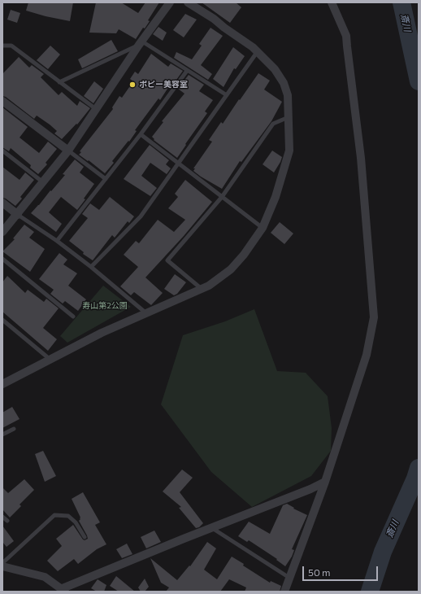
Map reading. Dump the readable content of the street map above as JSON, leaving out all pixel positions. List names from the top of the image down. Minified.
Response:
{"water":["斎川"],"parks":["寿山第2公園"],"places":["ポピー美容室"],"scale_bar":"50 m"}
